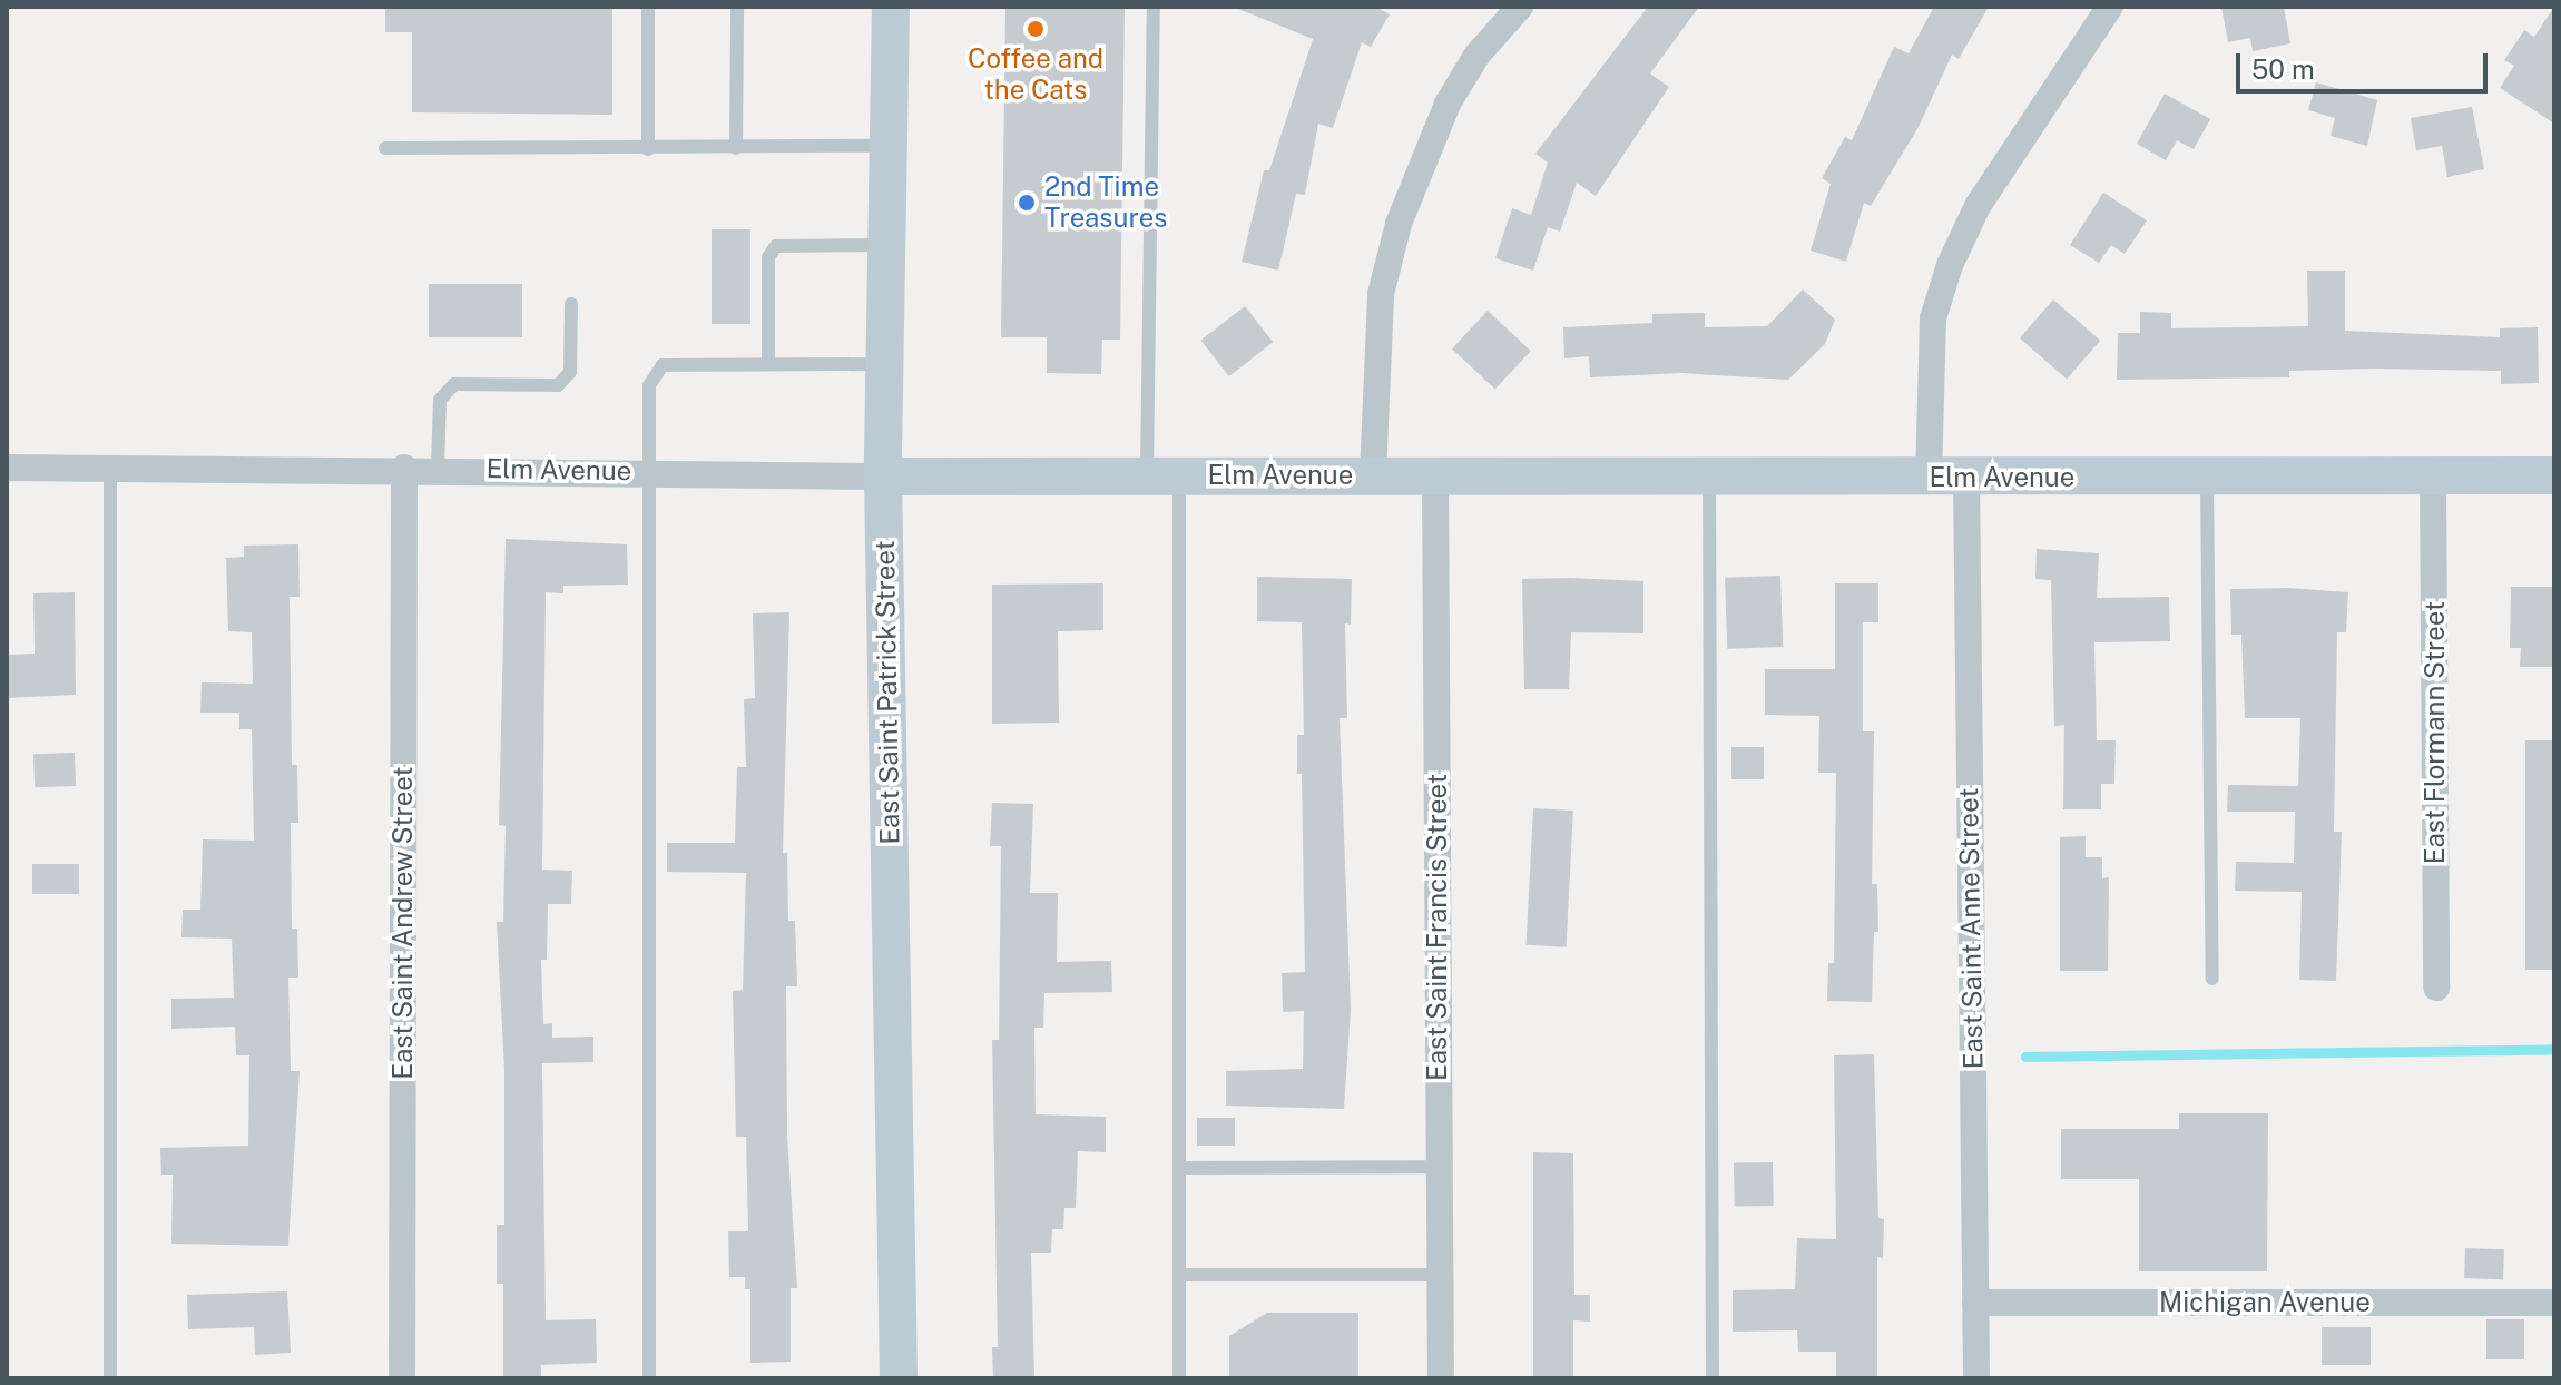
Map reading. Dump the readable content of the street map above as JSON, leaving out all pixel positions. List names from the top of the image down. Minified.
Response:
{"streets":{"street":["Elm Avenue","East Saint Patrick Street","East Flormann Street","East Saint Andrew Street","East Saint Francis Street","East Saint Anne Street","Michigan Avenue"]},"crossings":[["Elm Avenue","East Saint Patrick Street"],["Elm Avenue","East Flormann Street"],["Elm Avenue","East Saint Andrew Street"],["Elm Avenue","East Saint Francis Street"],["Elm Avenue","East Saint Anne Street"],["East Saint Anne Street","Michigan Avenue"]],"places":["Coffee and the Cats","2nd Time Treasures"],"scale_bar":"50 m"}
